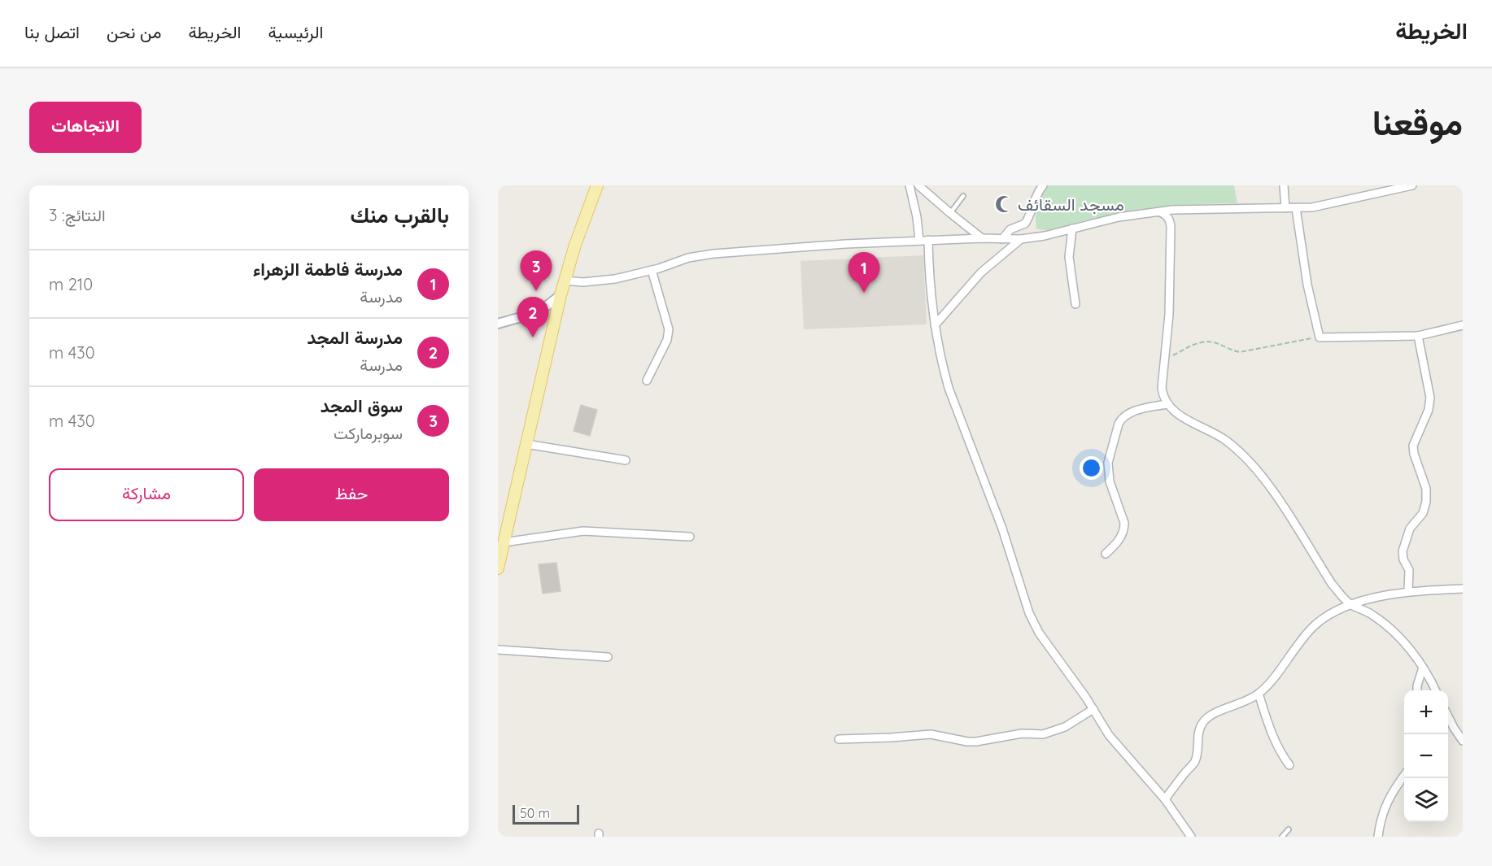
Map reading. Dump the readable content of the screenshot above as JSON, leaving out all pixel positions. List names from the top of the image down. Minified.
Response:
{"places":{"mosque":["مسجد السقائف"]},"scale_bar":"50 m","page":{"header":"الخريطة","nav":["الرئيسية","الخريطة","من نحن","اتصل بنا"],"title":"موقعنا","buttons":["الاتجاهات",["حفظ","مشاركة"]],"heading":["بالقرب منك","النتائج: 3"],"list":[{"mark":"1","name":"مدرسة فاطمة الزهراء","note":"مدرسة","value":"210 m"},{"mark":"2","name":"مدرسة المجد","note":"مدرسة","value":"430 m"},{"mark":"3","name":"سوق المجد","note":"سوبرماركت","value":"430 m"}],"pins":["3","1","2"],"map_buttons":["+","−"],"scale":"50 m"}}
